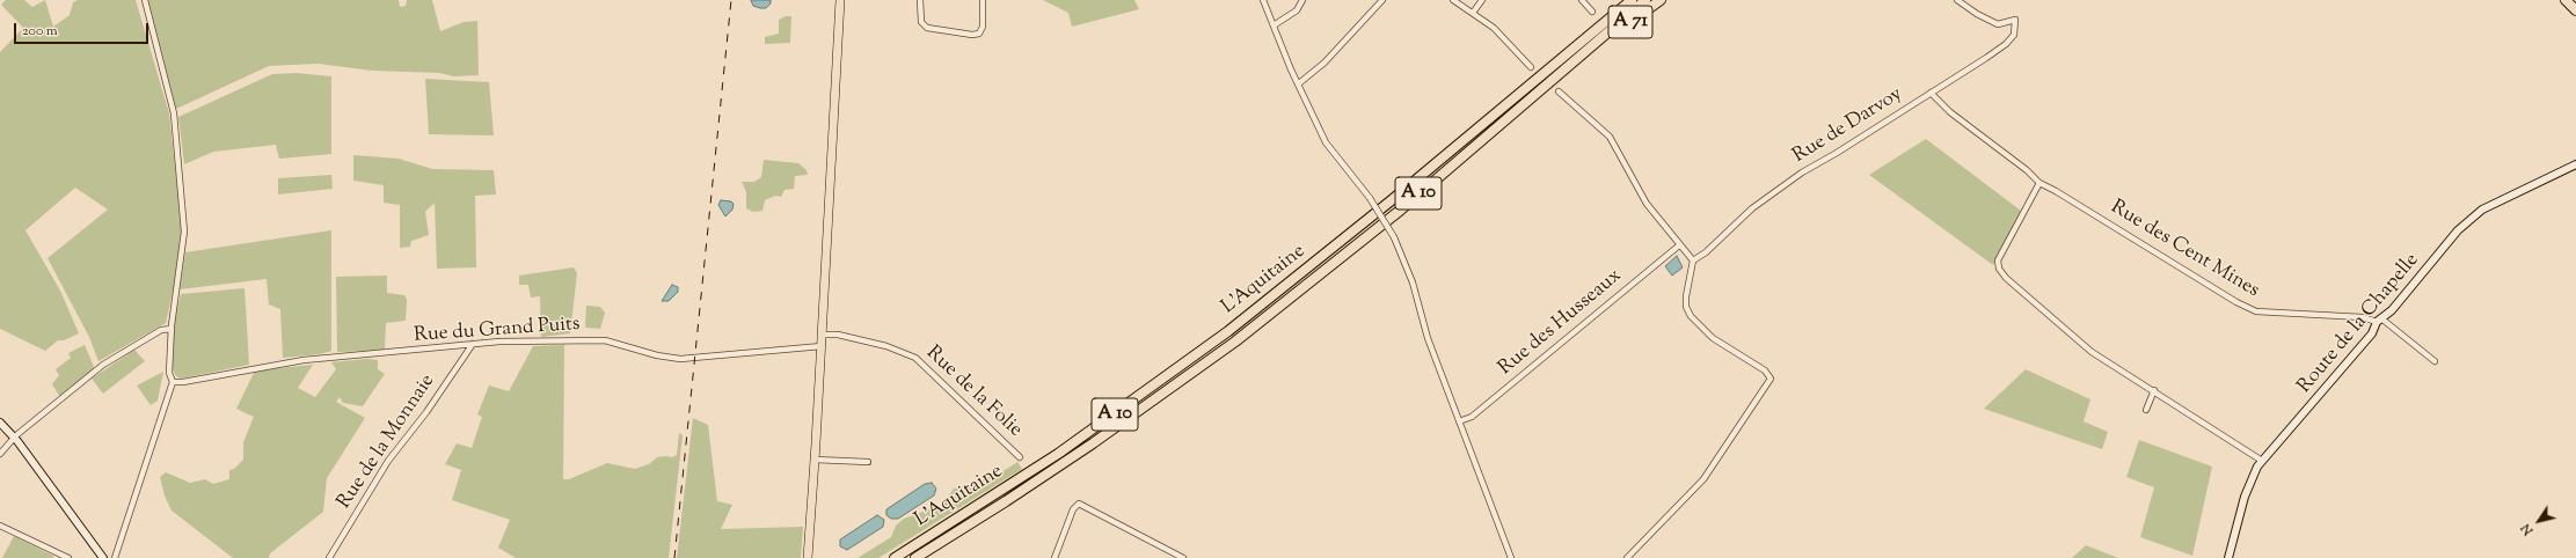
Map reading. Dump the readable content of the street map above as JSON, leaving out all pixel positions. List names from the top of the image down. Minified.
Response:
{"streets":{"highway":["A 71","A 10","L'Aquitaine"],"street":["Rue de Darvoy","Rue des Cent Mines","Rue des Husseaux","Route de la Chapelle","Rue du Grand Puits","Rue de la Folie","Rue de la Monnaie"]},"crossings":[["A 71","L'Aquitaine"],["Rue de Darvoy","Rue des Cent Mines"],["Rue des Cent Mines","Route de la Chapelle"],["Rue du Grand Puits","Rue de la Monnaie"]],"scale_bar":"200 m","north":"bottom left"}
